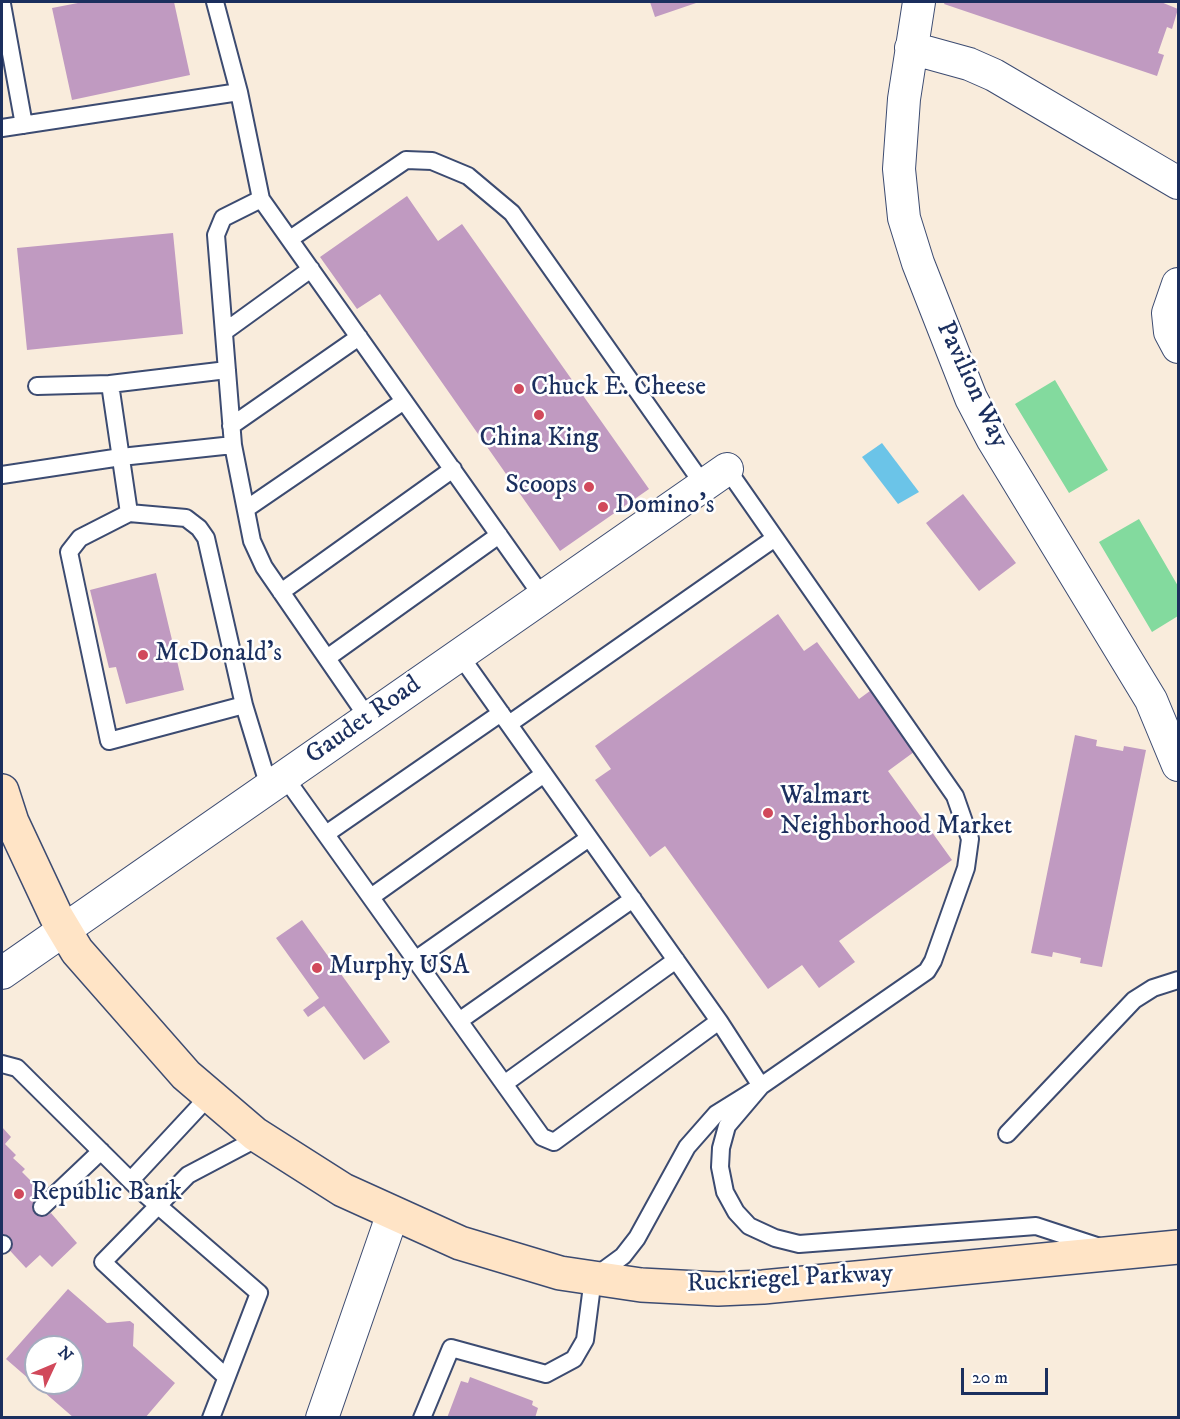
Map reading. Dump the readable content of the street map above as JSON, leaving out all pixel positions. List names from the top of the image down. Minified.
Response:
{"streets":{"main road":["Ruckriegel Parkway"],"street":["Pavilion Way","Gaudet Road"]},"crossings":[["Gaudet Road","Ruckriegel Parkway"]],"places":["Chuck E. Cheese","China King","Scoops","Domino's","McDonald's","Walmart Neighborhood Market","Murphy USA","Republic Bank"],"scale_bar":"20 m","north":"top right"}
